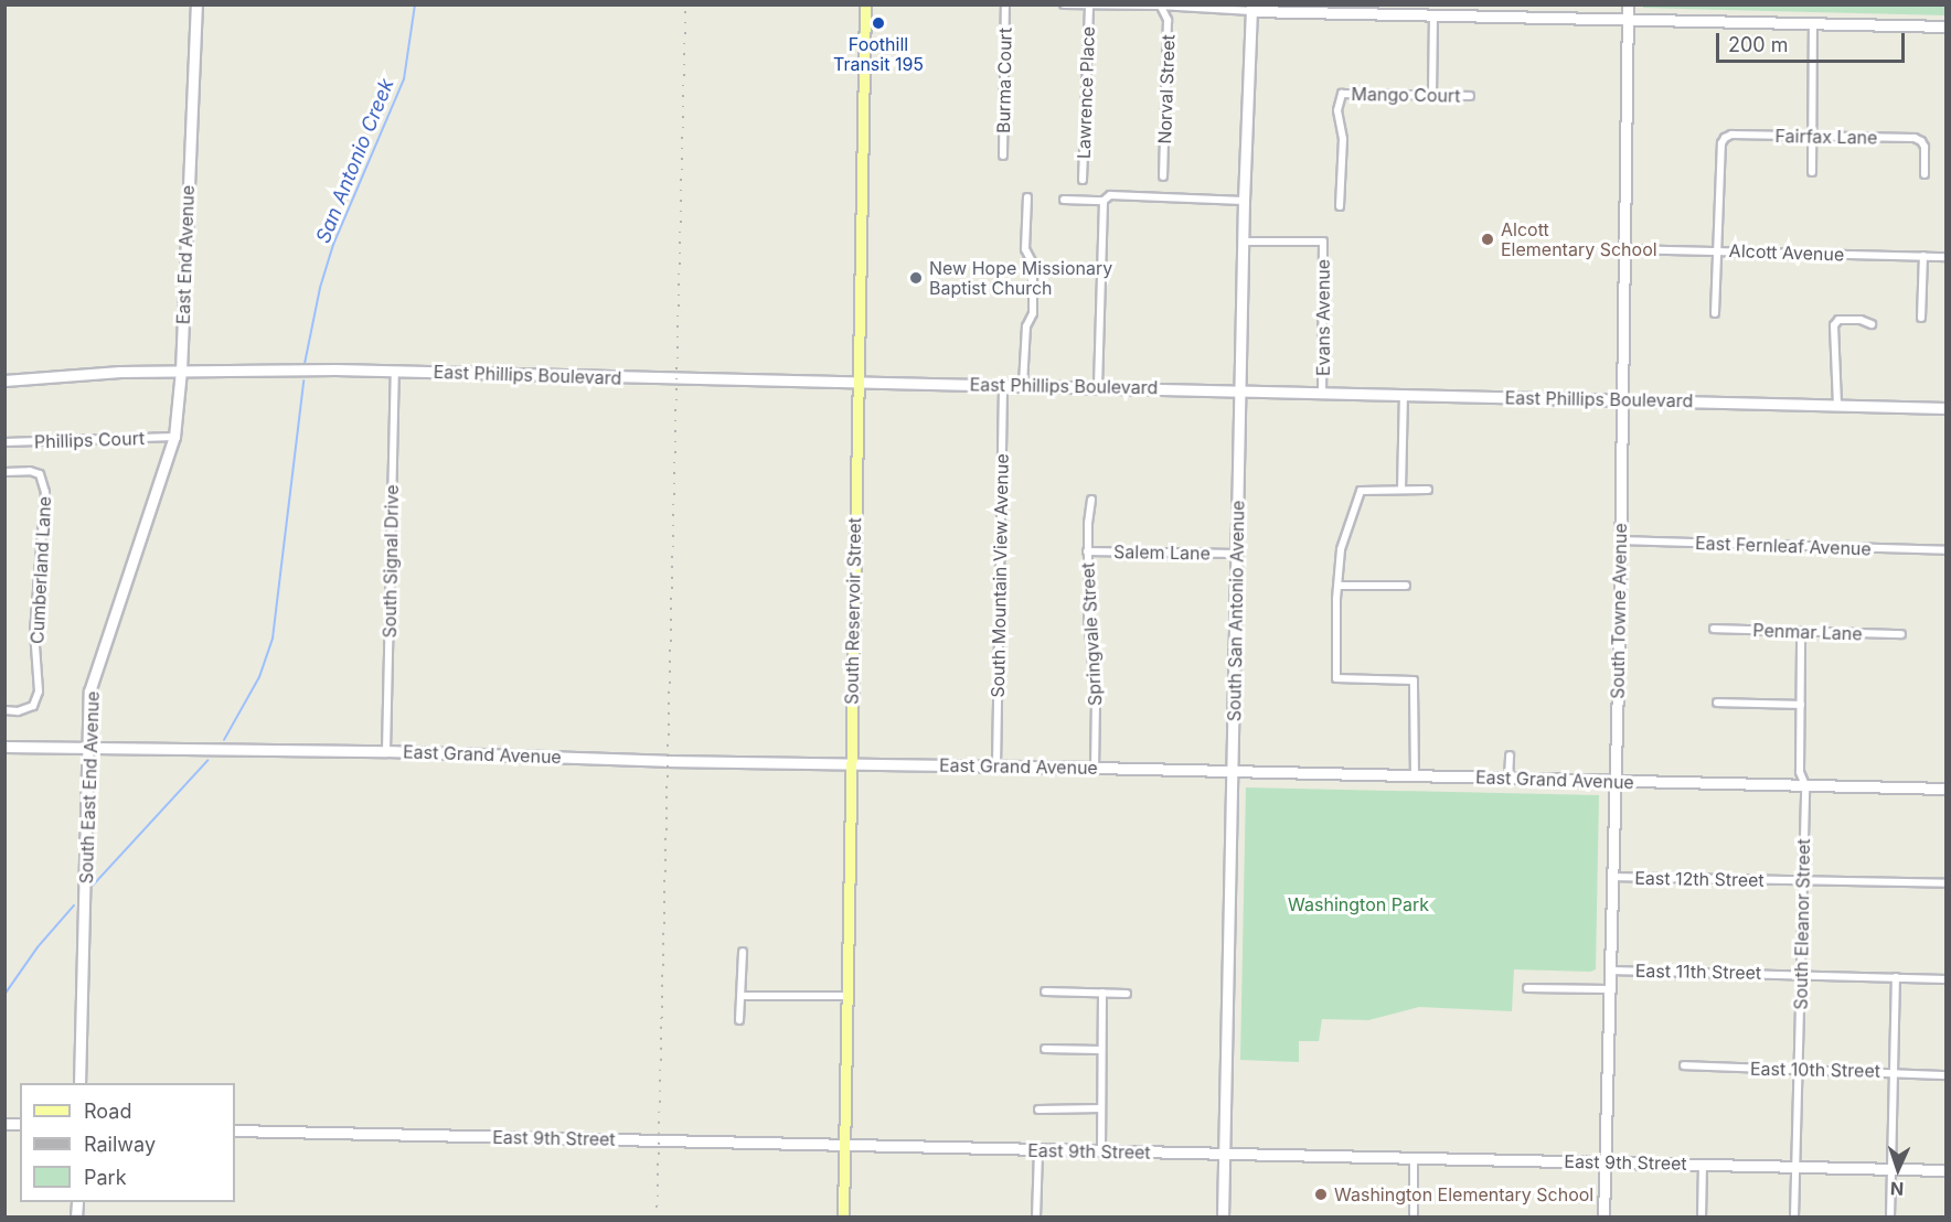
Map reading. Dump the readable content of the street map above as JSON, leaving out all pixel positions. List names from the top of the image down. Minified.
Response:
{"streets":{"main road":["South Reservoir Street"],"street":["Burma Court","Norval Street","Lawrence Place","Mango Court","Fairfax Lane","Alcott Avenue","East End Avenue","Evans Avenue","East Phillips Boulevard","Phillips Court","East Fernleaf Avenue","Salem Lane","South Signal Drive","Cumberland Lane","South Mountain View Avenue","South San Antonio Avenue","South Towne Avenue","Penmar Lane","Springvale Street","East Grand Avenue","South East End Avenue","East 12th Street","South Eleanor Street","East 11th Street","East 10th Street","East 9th Street"]},"crossings":[["Fairfax Lane","Alcott Avenue"],["Alcott Avenue","South Towne Avenue"],["East End Avenue","East Phillips Boulevard"],["East End Avenue","Phillips Court"],["East End Avenue","South East End Avenue"],["Evans Avenue","East Phillips Boulevard"],["Evans Avenue","South San Antonio Avenue"],["East Phillips Boulevard","South Signal Drive"],["East Phillips Boulevard","South Mountain View Avenue"],["East Phillips Boulevard","South Reservoir Street"],["East Phillips Boulevard","South San Antonio Avenue"],["East Phillips Boulevard","South Towne Avenue"],["East Fernleaf Avenue","South Towne Avenue"],["Salem Lane","South San Antonio Avenue"],["Salem Lane","Springvale Street"],["South Signal Drive","East Grand Avenue"],["South Mountain View Avenue","East Grand Avenue"],["South Reservoir Street","East Grand Avenue"],["South Reservoir Street","East 9th Street"],["South San Antonio Avenue","East Grand Avenue"],["South San Antonio Avenue","East 9th Street"],["South Towne Avenue","East Grand Avenue"],["South Towne Avenue","East 12th Street"],["South Towne Avenue","East 11th Street"],["South Towne Avenue","East 9th Street"],["Penmar Lane","South Eleanor Street"],["Springvale Street","East Grand Avenue"],["East Grand Avenue","South East End Avenue"],["East Grand Avenue","South Eleanor Street"],["East 12th Street","South Eleanor Street"],["South Eleanor Street","East 11th Street"],["South Eleanor Street","East 10th Street"],["South Eleanor Street","East 9th Street"]],"water":["San Antonio Creek"],"parks":["Washington Park"],"places":["Foothill Transit 195","Alcott Elementary School","New Hope Missionary Baptist Church","Washington Elementary School"],"legend":["Road","Railway","Park"],"scale_bar":"200 m","north":"bottom"}
